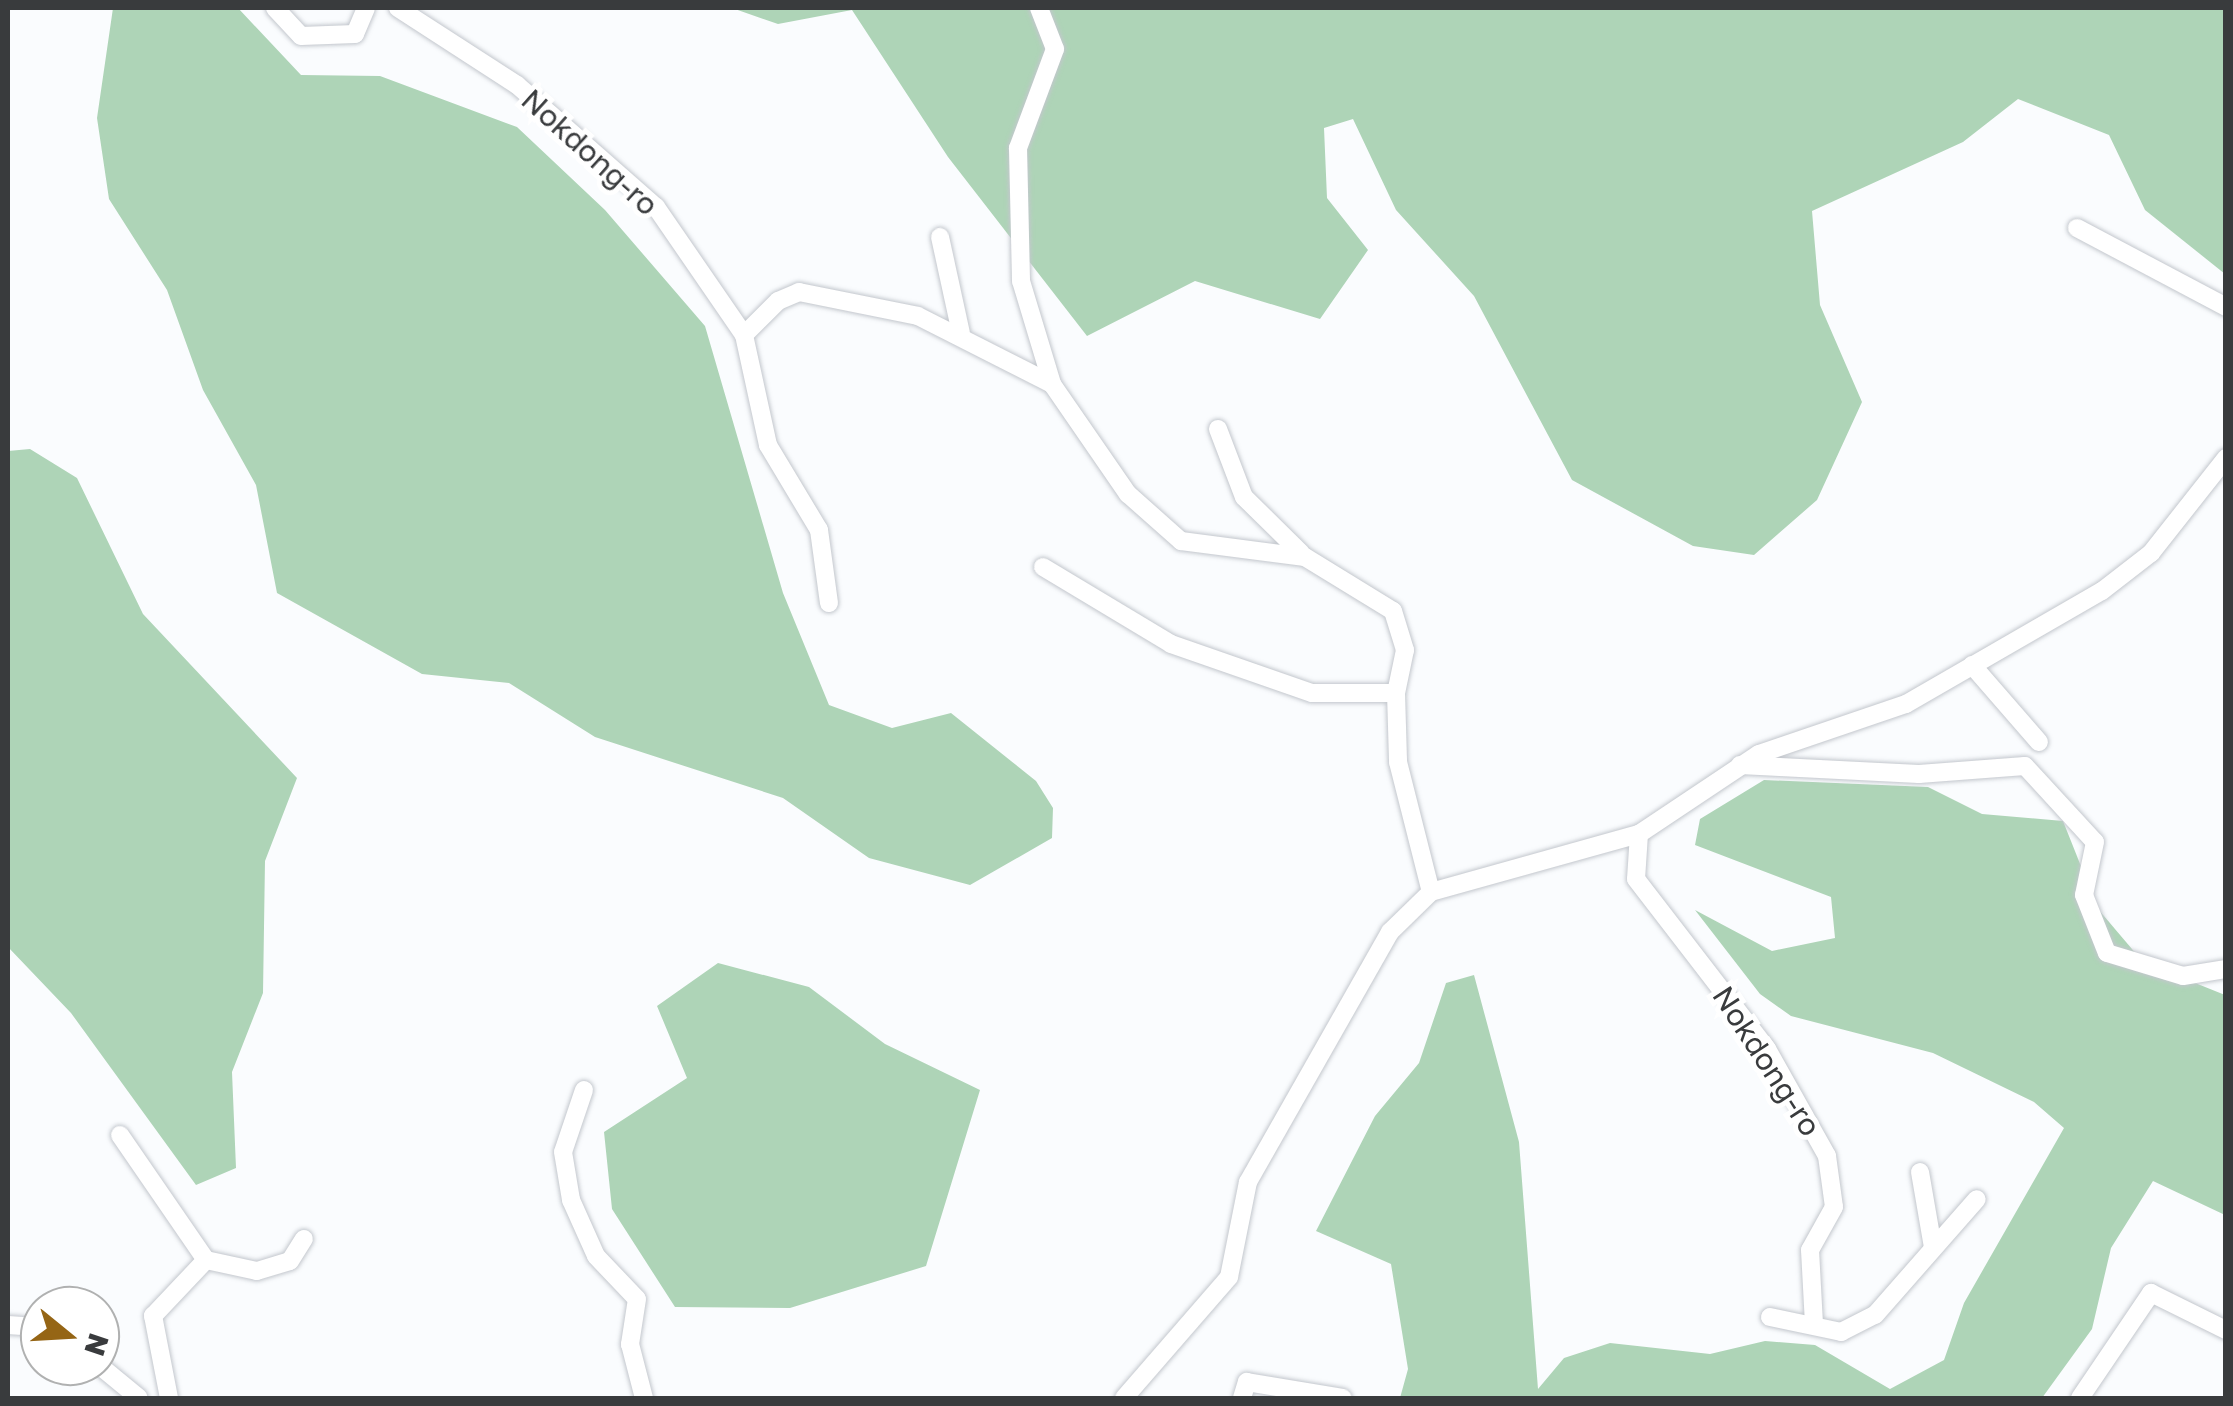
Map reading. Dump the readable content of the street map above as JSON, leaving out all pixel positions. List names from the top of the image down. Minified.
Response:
{"streets":{"street":["Nokdong-ro"]},"north":"right"}
